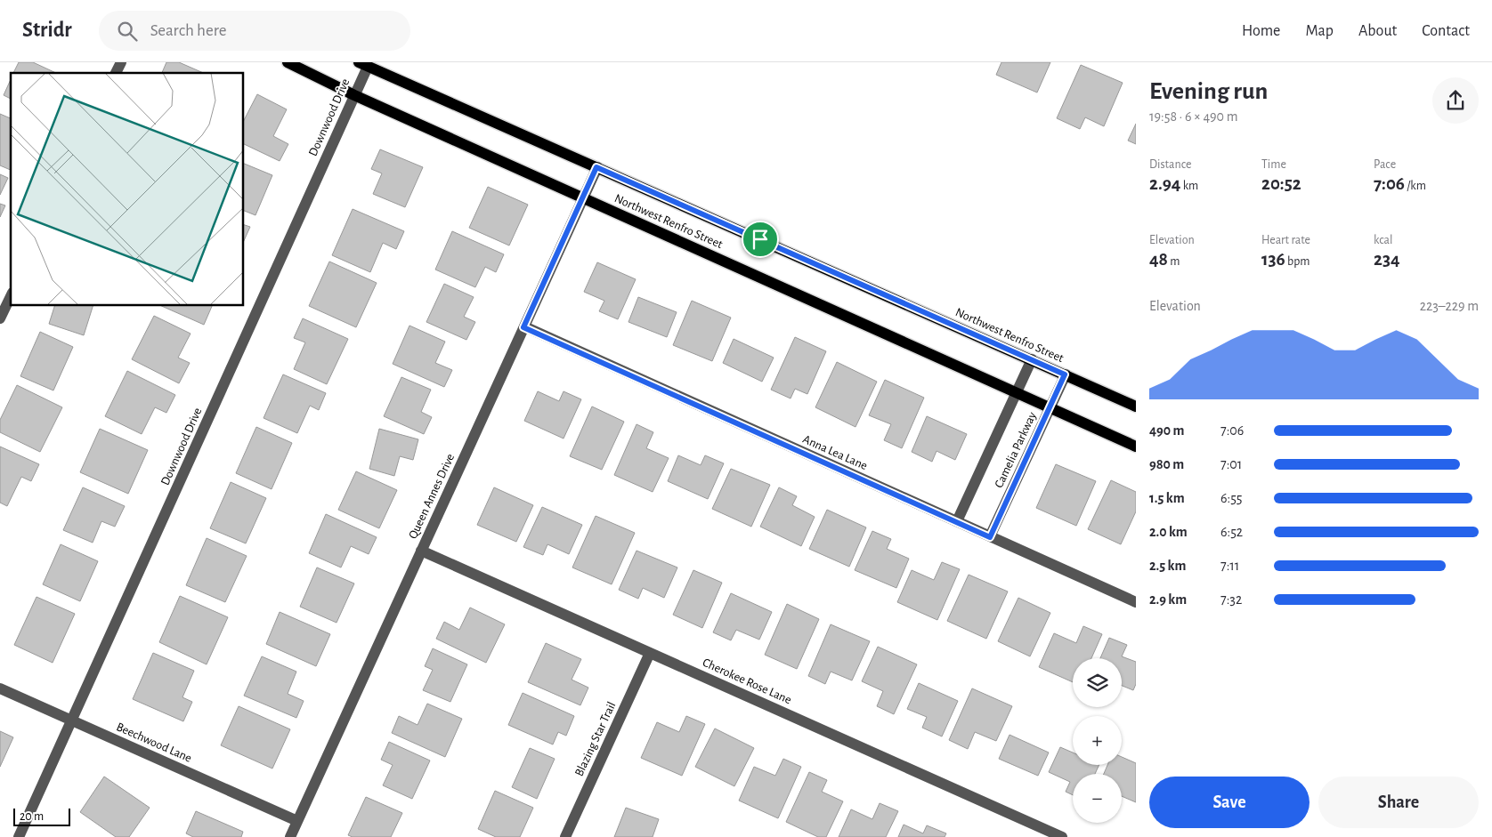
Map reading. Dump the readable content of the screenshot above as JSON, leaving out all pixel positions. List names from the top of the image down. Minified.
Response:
{"streets":{"main road":["Northwest Renfro Street"],"street":["Downwood Drive","Camelia Parkway","Anna Lea Lane","Queen Annes Drive","Cherokee Rose Lane","Blazing Star Trail","Beechwood Lane"]},"crossings":[["Downwood Drive","Northwest Renfro Street"],["Downwood Drive","Beechwood Lane"],["Northwest Renfro Street","Camelia Parkway"],["Northwest Renfro Street","Queen Annes Drive"],["Camelia Parkway","Anna Lea Lane"],["Anna Lea Lane","Queen Annes Drive"],["Queen Annes Drive","Cherokee Rose Lane"],["Queen Annes Drive","Beechwood Lane"],["Cherokee Rose Lane","Blazing Star Trail"]],"scale_bar":"20 m","page":{"header":"Stridr","search":"Search here","nav":["Home","Map","About","Contact"],"heading":["Evening run","19:58 · 6 × 490 m"],"stats":[["Distance","2.94 km"],["Time","20:52"],["Pace","7:06 /km"],["Elevation","48 m"],["Heart rate","136 bpm"],["kcal","234"]],"chart":["Elevation","223–229 m"],"list":[{"name":"490 m","note":"7:06"},{"name":"980 m","note":"7:01"},{"name":"1.5 km","note":"6:55"},{"name":"2.0 km","note":"6:52"},{"name":"2.5 km","note":"7:11"},{"name":"2.9 km","note":"7:32"}],"map_buttons":["+","−"],"buttons":["Save","Share"],"scale":"20 m"}}
